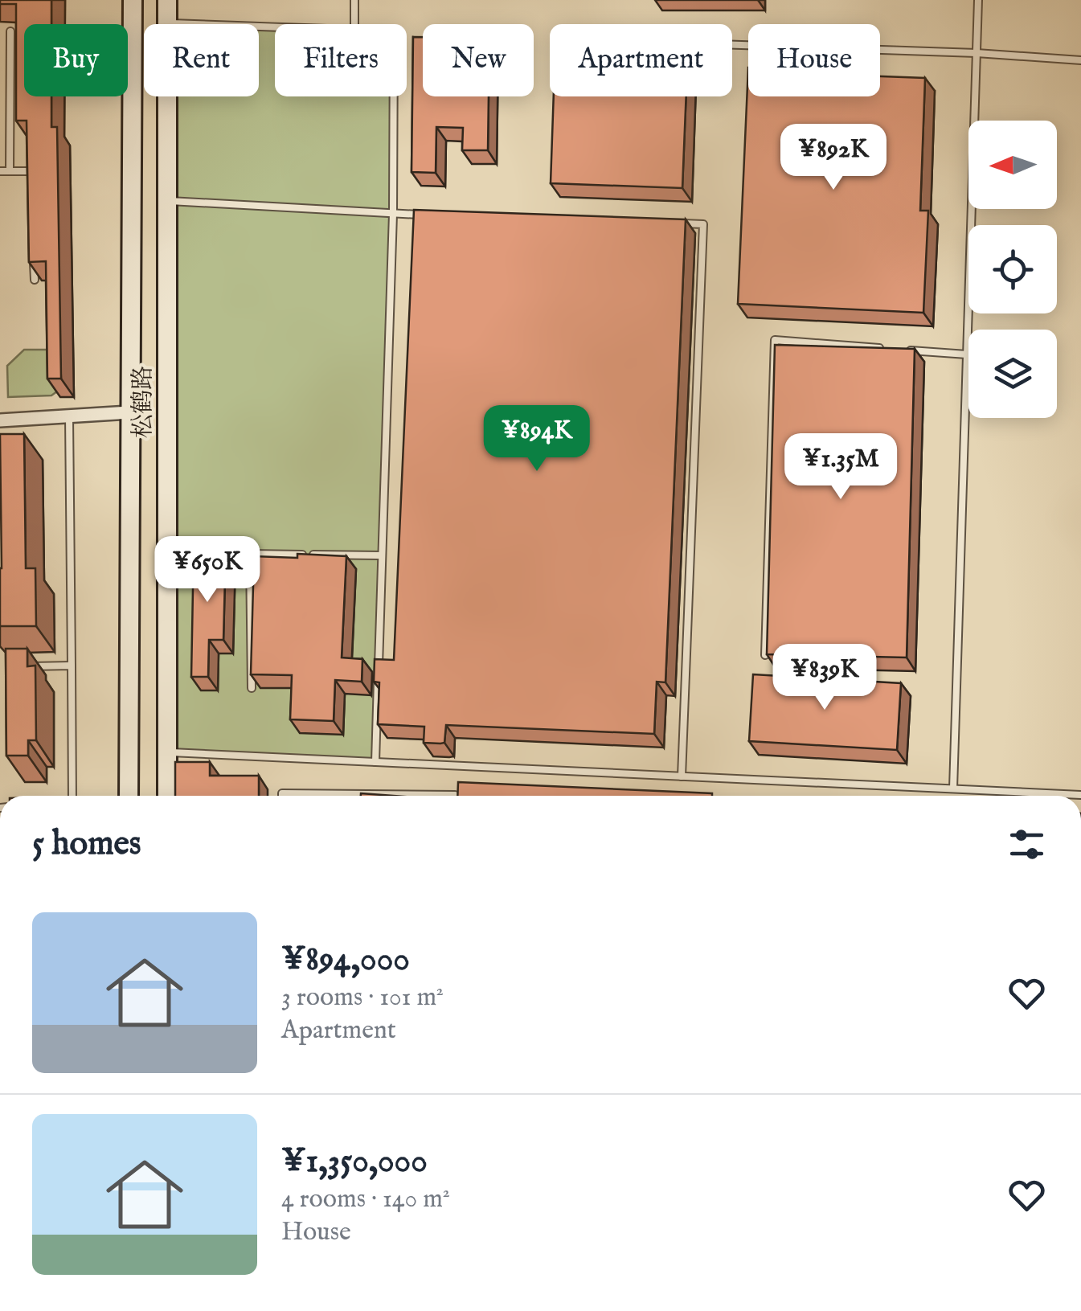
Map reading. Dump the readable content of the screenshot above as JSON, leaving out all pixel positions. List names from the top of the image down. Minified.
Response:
{"streets":{"main road":["松鹤路"]},"north":"left","page":{"chip":["Buy","Rent","Filters","New","Apartment","House"],"price":["¥892K","¥894K","¥1.35M","¥650K","¥839K"],"heading":"5 homes","list":[{"name":"¥894,000","note":"3 rooms · 101 m² · Apartment"},{"name":"¥1,350,000","note":"4 rooms · 140 m² · House"}]}}
